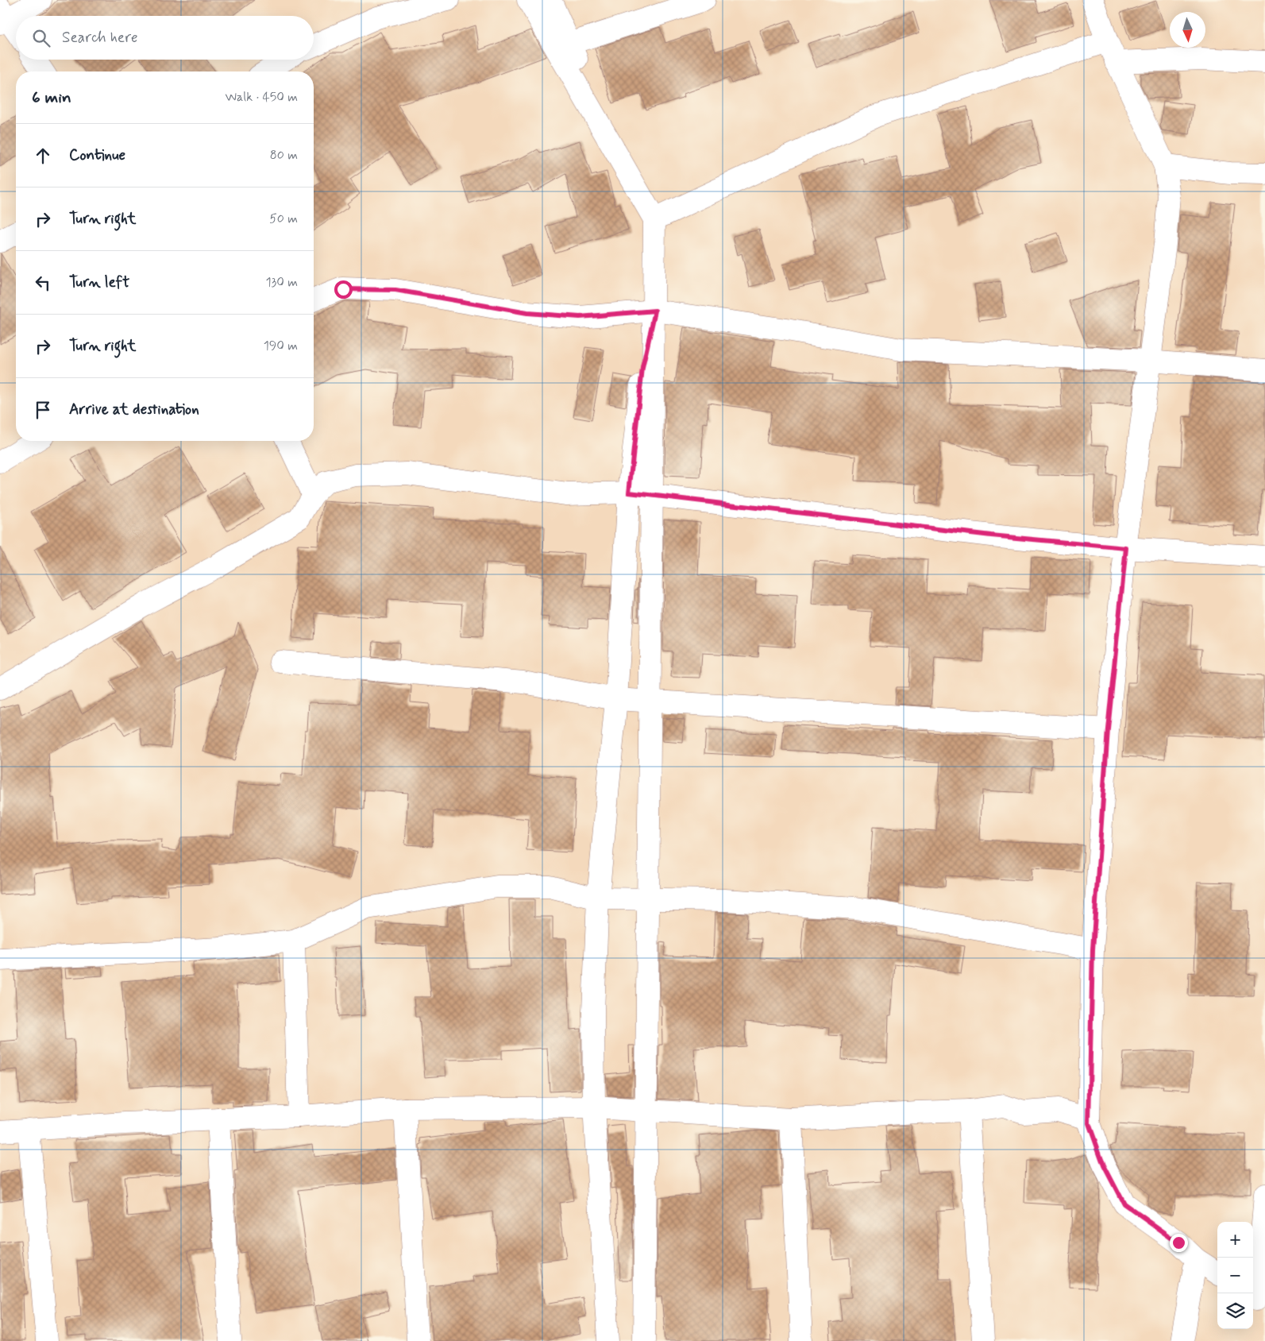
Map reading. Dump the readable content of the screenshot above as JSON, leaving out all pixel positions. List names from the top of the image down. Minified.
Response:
{"north":"bottom","page":{"search":"Search here","heading":["6 min","Walk · 450 m"],"list":[["Continue","80 m"],["Turn right","50 m"],["Turn left","130 m"],["Turn right","190 m"],"Arrive at destination"],"map_buttons":["+","−"]}}
